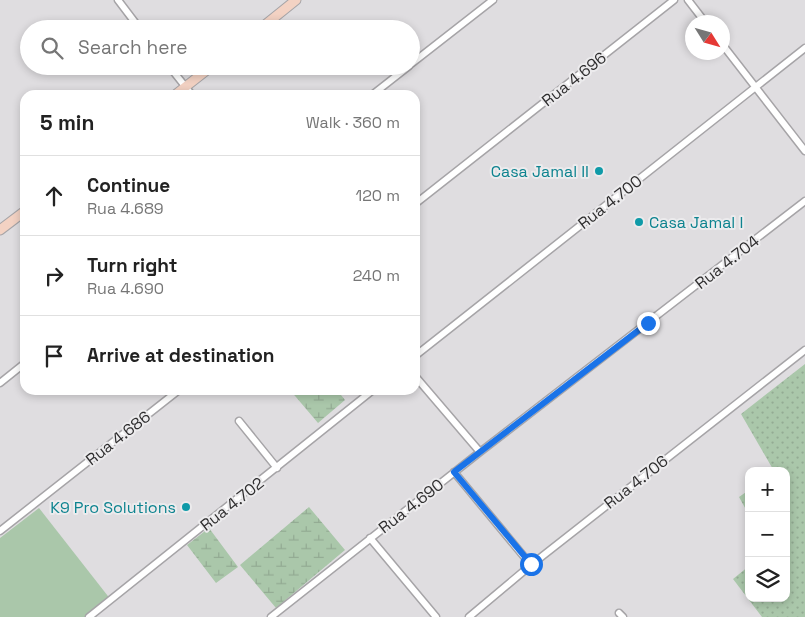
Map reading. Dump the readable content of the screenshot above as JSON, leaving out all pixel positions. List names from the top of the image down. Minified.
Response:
{"streets":{"street":["Rua 4.696","Rua 4.700","Rua 4.704","Rua 4.686","Rua 4.706","Rua 4.702","Rua 4.690"]},"crossings":[["Rua 4.704","Rua 4.690"]],"places":["Casa Jamal II","Casa Jamal I","K9 Pro Solutions"],"north":"bottom right","page":{"search":"Search here","heading":["5 min","Walk · 360 m"],"list":[["Continue","Rua 4.689","120 m"],["Turn right","Rua 4.690","240 m"],"Arrive at destination"],"map_buttons":["+","−"]}}
